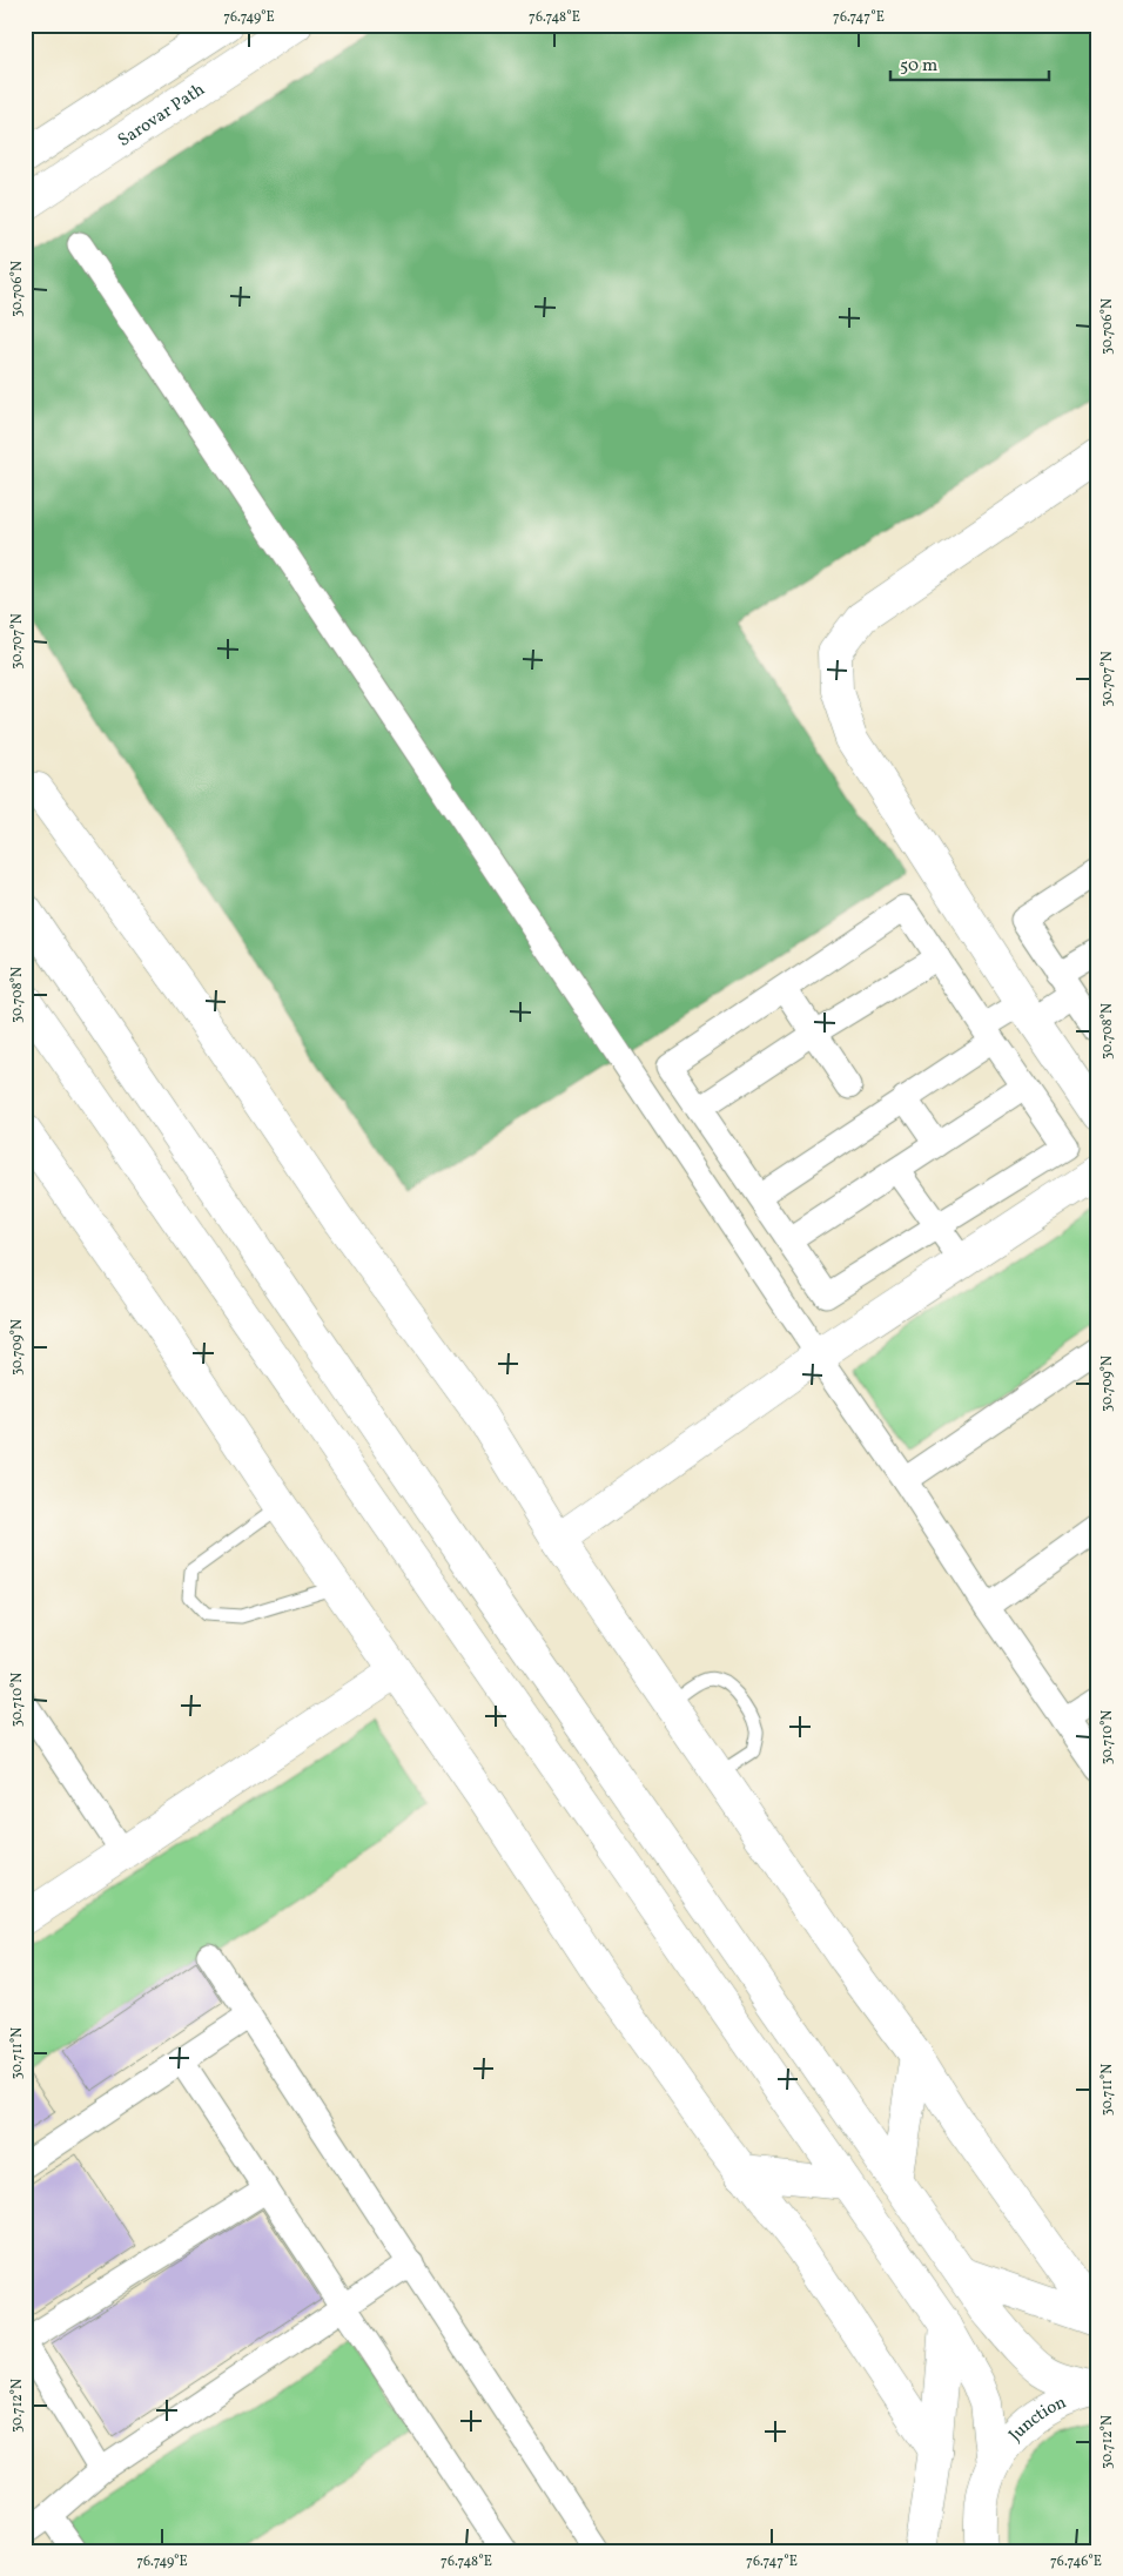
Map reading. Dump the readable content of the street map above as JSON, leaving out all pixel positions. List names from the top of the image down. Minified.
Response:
{"streets":{"main road":["Sarovar Path","Junction"]},"scale_bar":"50 m","coordinates":["76.749°E","76.748°E","76.747°E","30.706°N","30.707°N","30.708°N","30.709°N","30.710°N","30.711°N","30.712°N","76.746°E"]}
